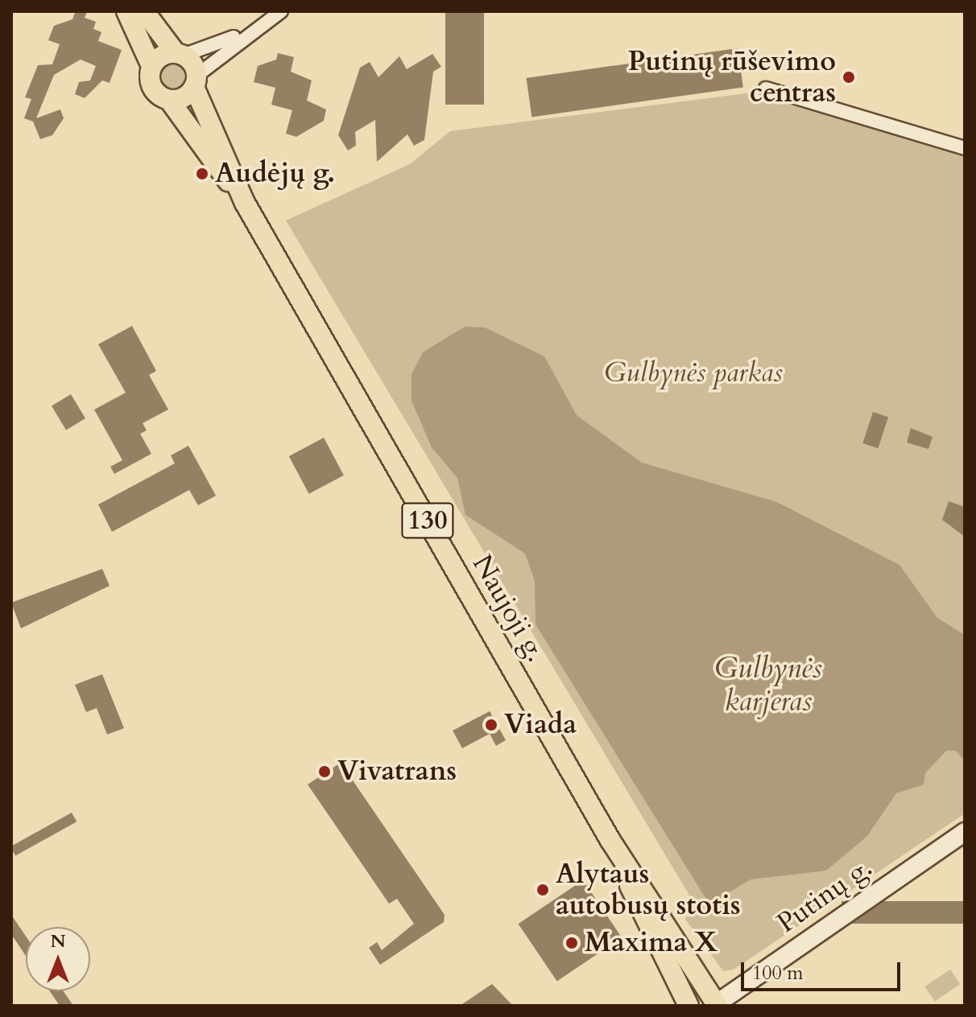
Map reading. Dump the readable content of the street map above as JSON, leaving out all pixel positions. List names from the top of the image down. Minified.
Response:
{"streets":{"main road":["130","Naujoji g.","Putinų g."]},"crossings":[["130","Naujoji g."],["Naujoji g.","Putinų g."]],"water":["Gulbynės karjeras"],"parks":["Gulbynės parkas"],"places":["Putinų rūševimo centras","Audėjų g.","Viada","Vivatrans","Alytaus autobusų stotis","Maxima X"],"scale_bar":"100 m","north":"top"}
